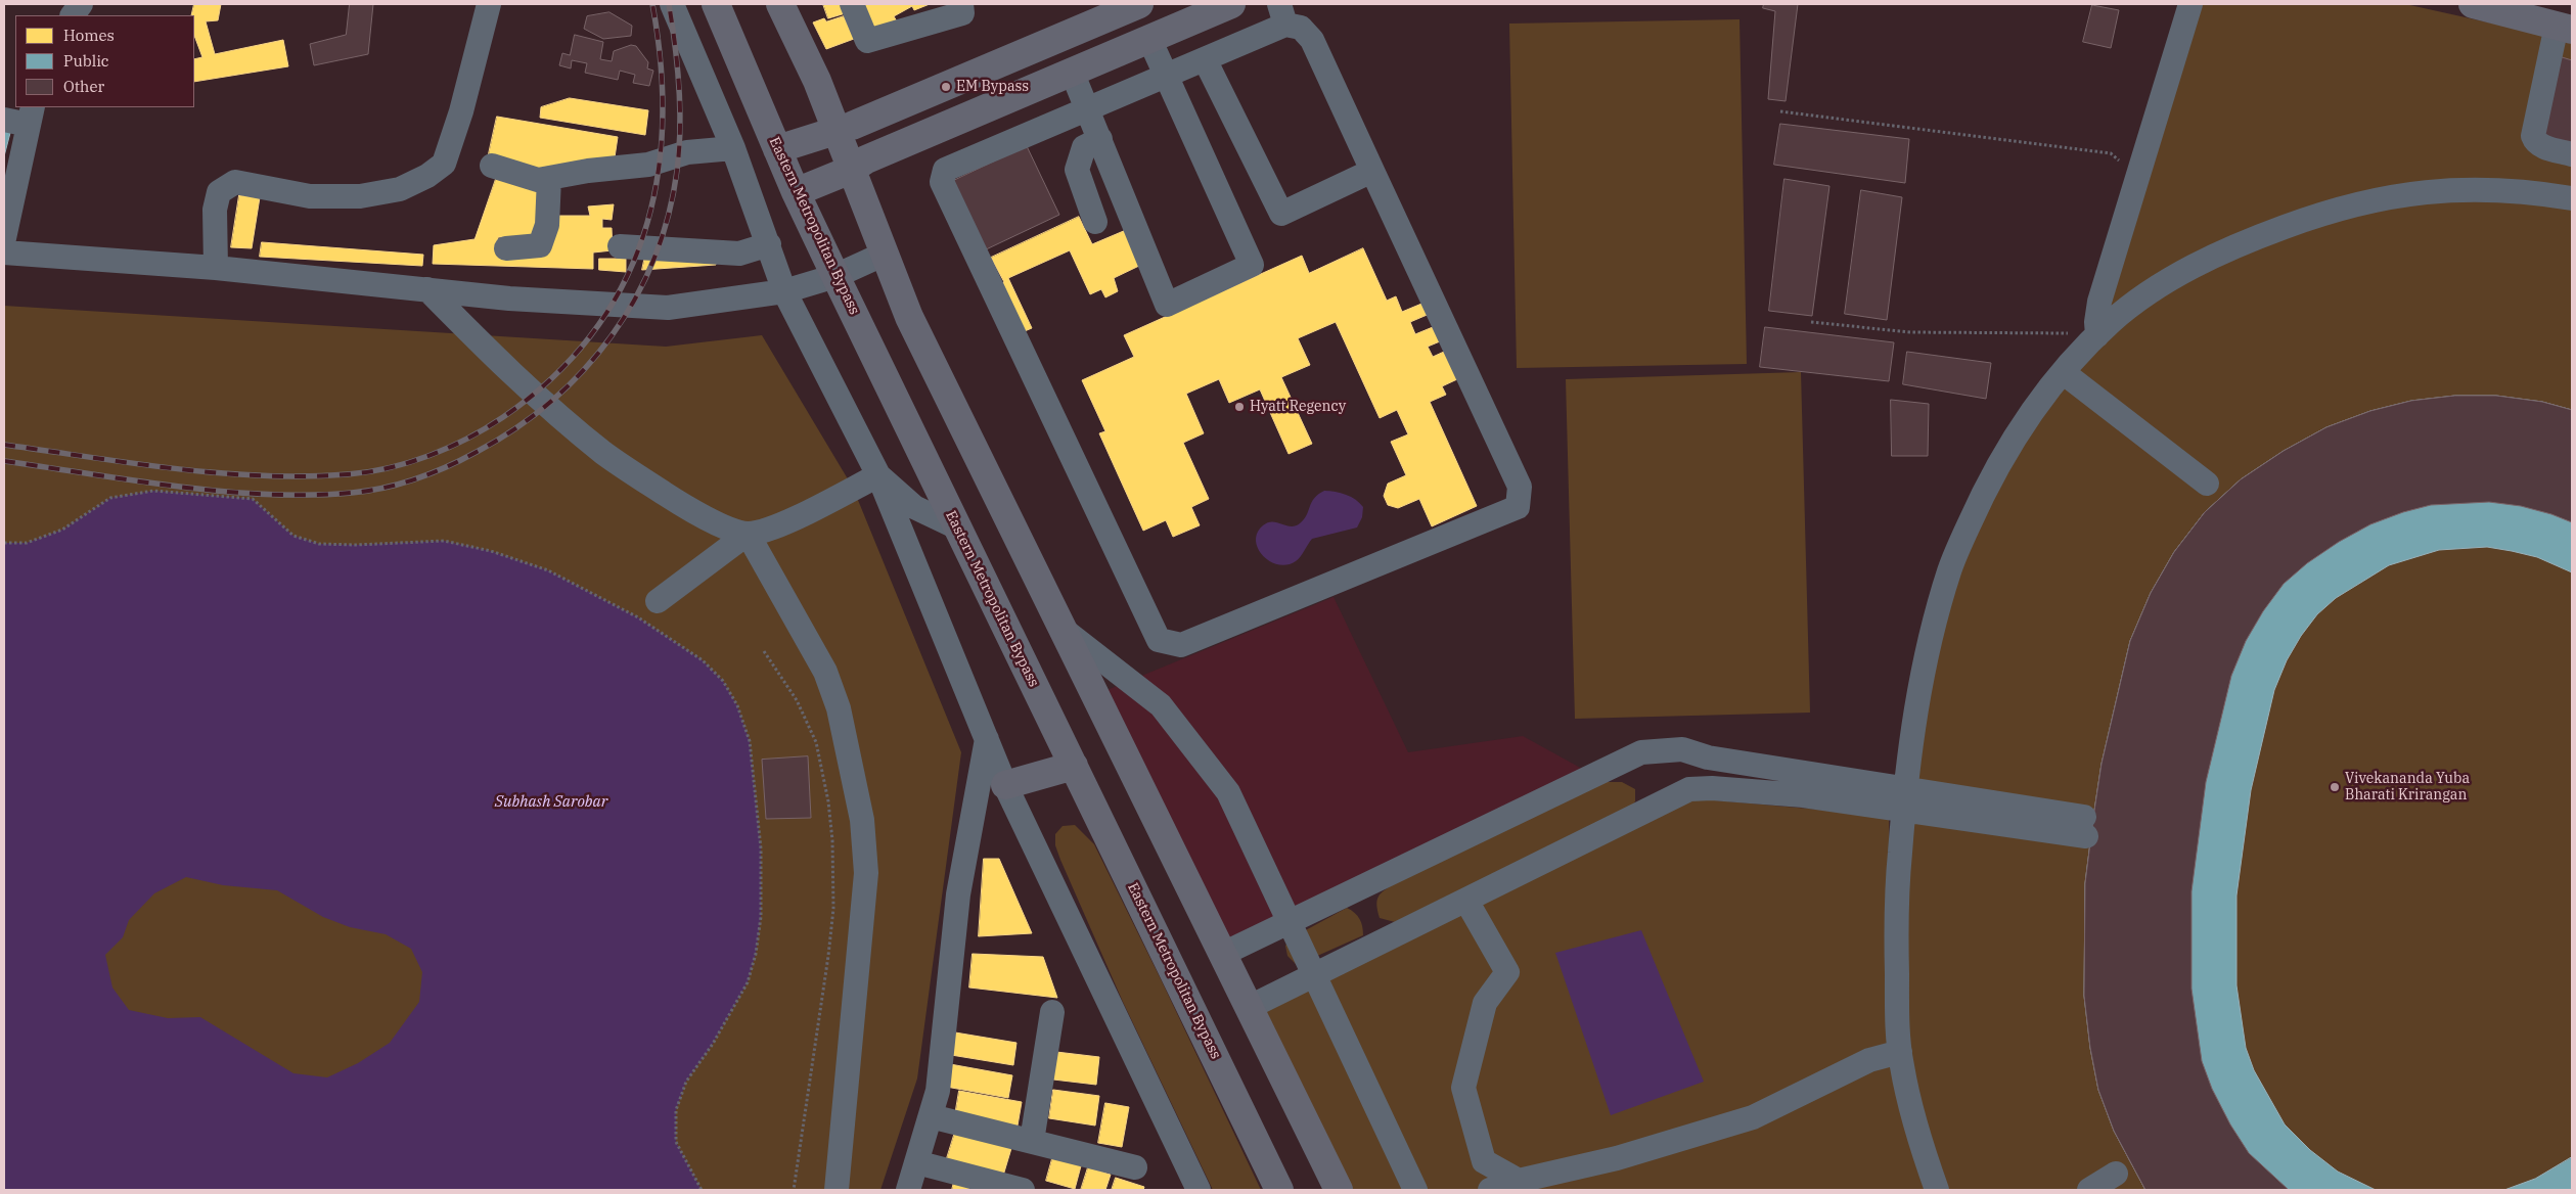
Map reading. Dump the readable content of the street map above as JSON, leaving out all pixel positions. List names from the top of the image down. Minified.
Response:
{"streets":{"main road":["Eastern Metropolitan Bypass"]},"water":["Subhash Sarobar"],"places":["EM Bypass","Hyatt Regency","Vivekananda Yuba Bharati Krirangan"],"legend":["Homes","Public","Other"]}
